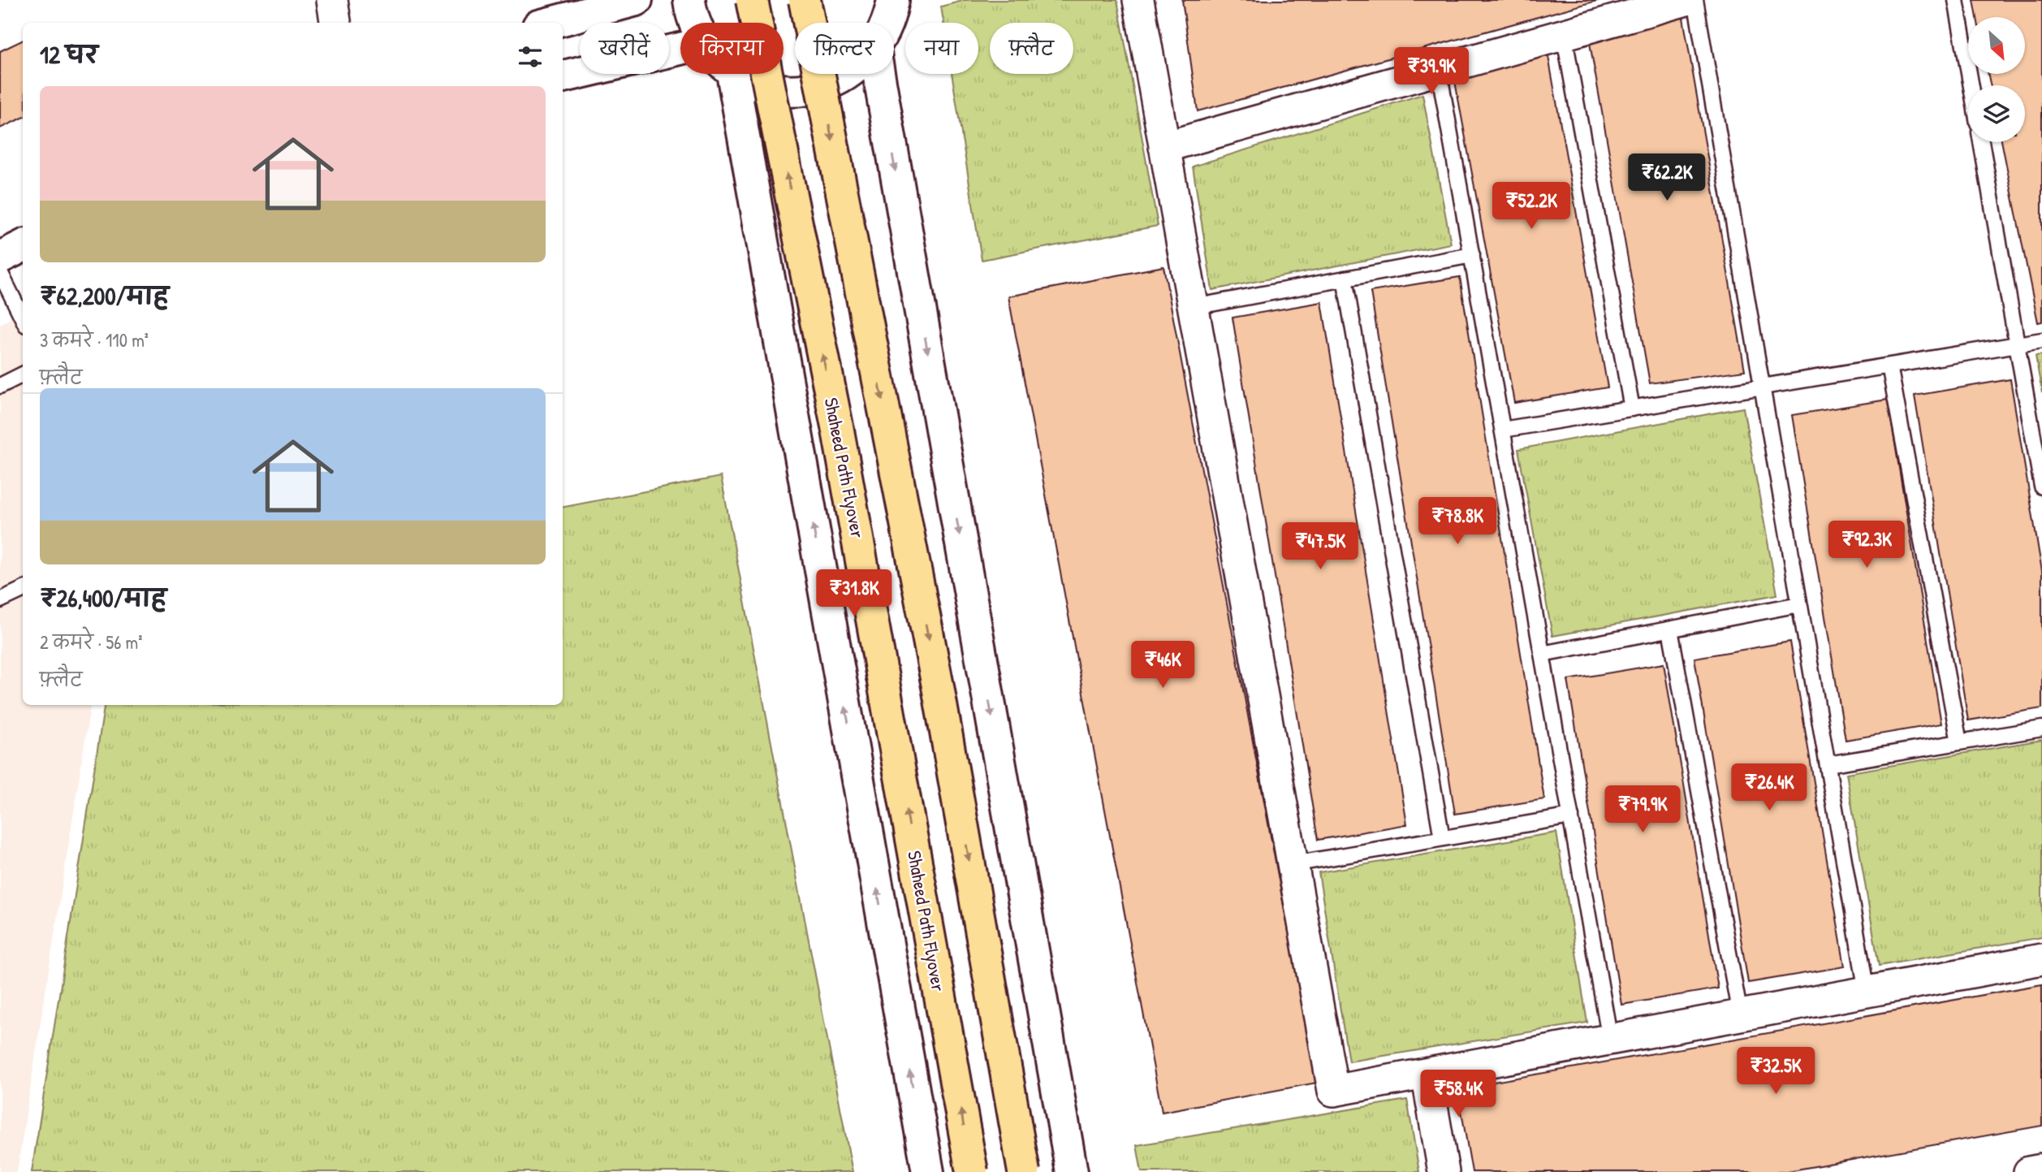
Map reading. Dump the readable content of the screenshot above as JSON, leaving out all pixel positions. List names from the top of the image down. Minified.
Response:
{"streets":{"highway":["Shaheed Path Flyover"]},"north":"bottom right","page":{"chip":["खरीदें","किराया","फ़िल्टर","नया","फ़्लैट"],"heading":"12 घर","price":["₹39.9K","₹62.2K","₹52.2K","₹78.8K","₹92.3K","₹47.5K","₹31.8K","₹46K","₹26.4K","₹79.9K","₹32.5K","₹58.4K"],"list":[{"name":"₹62,200/माह","note":"3 कमरे · 110 m² · फ़्लैट"},{"name":"₹26,400/माह","note":"2 कमरे · 56 m² · फ़्लैट"}]}}
